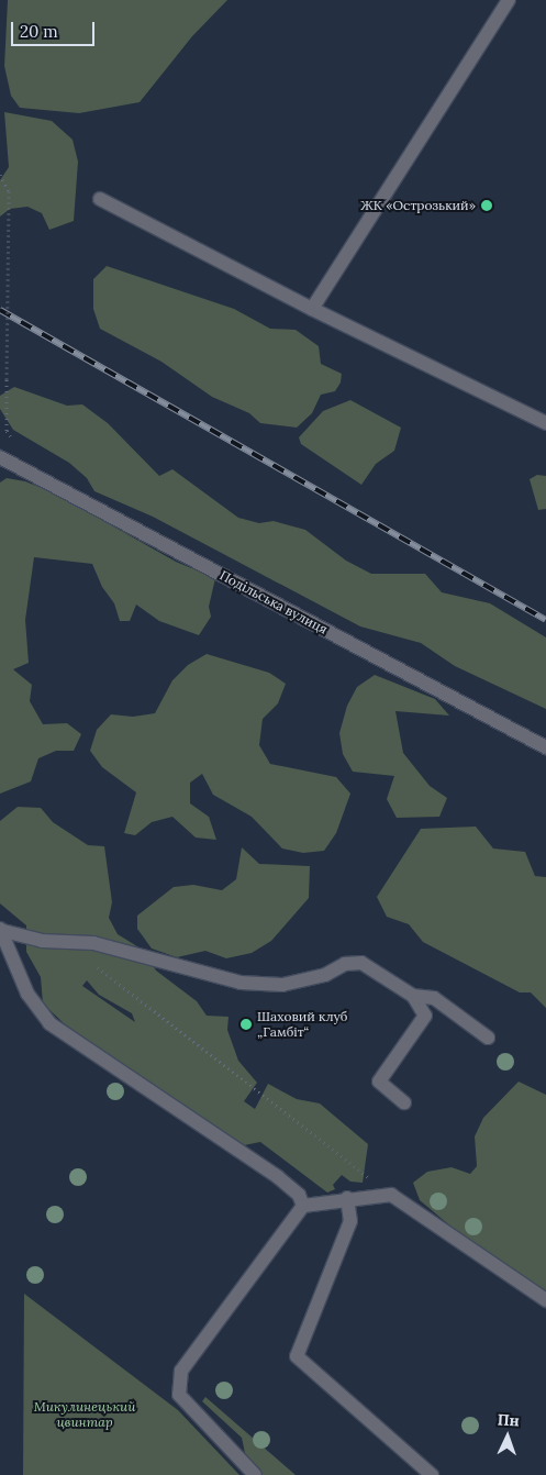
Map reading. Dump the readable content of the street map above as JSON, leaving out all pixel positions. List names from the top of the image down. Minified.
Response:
{"streets":{"street":["Подільська вулиця"]},"parks":["Микулинецький цвинтар"],"places":["ЖК «Острозький»","Шаховий клуб „Гамбіт“"],"scale_bar":"20 m","north":"top"}
